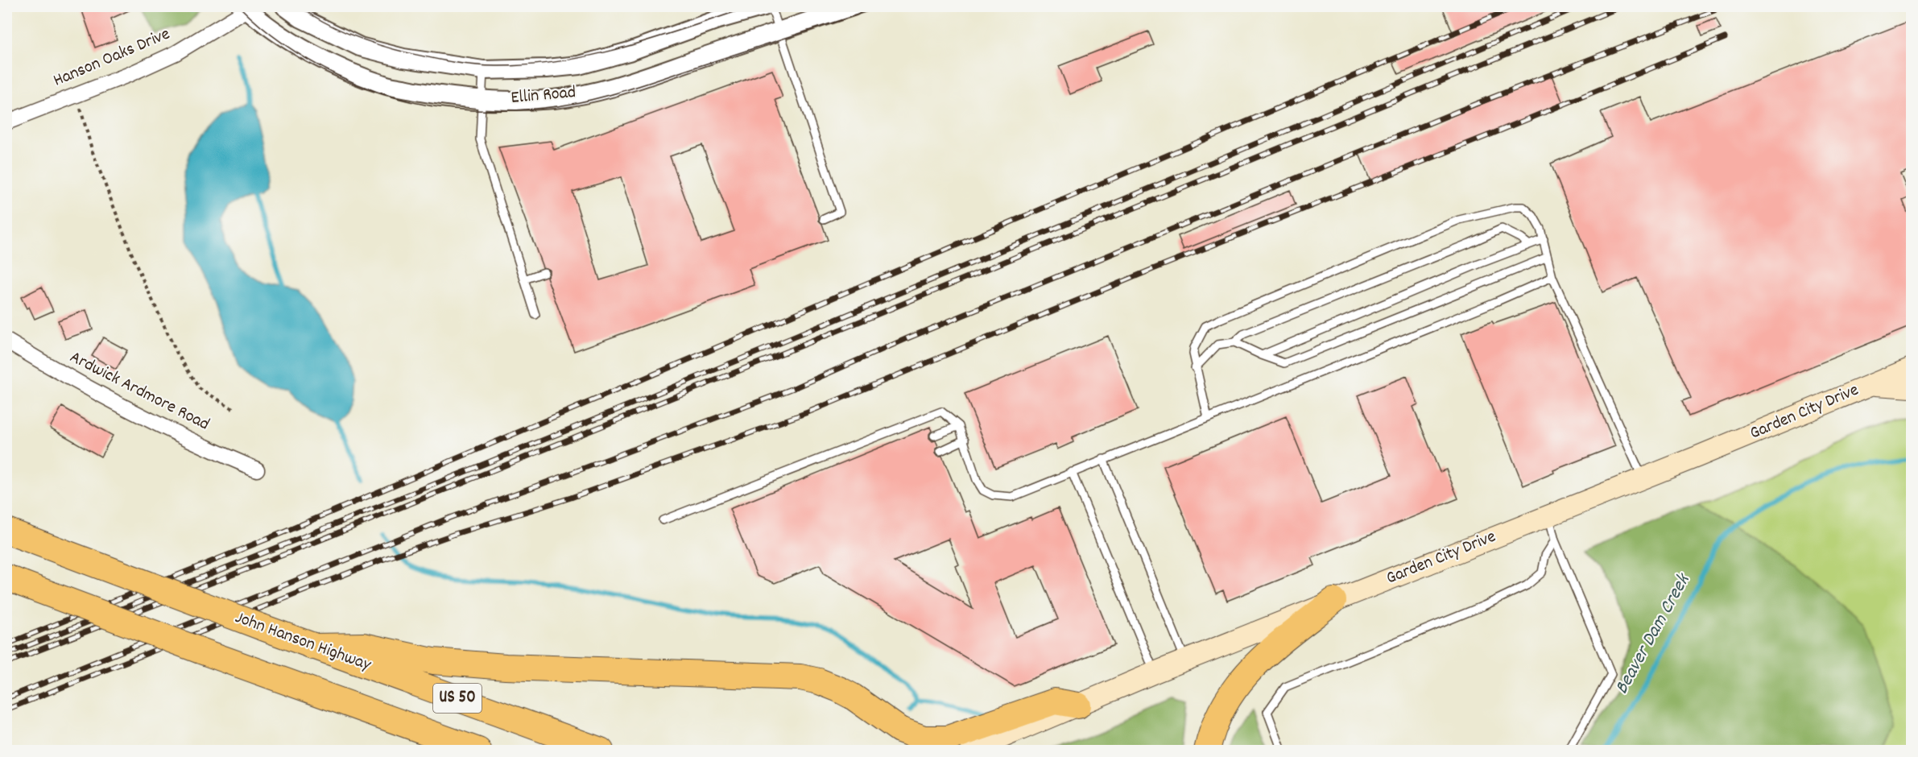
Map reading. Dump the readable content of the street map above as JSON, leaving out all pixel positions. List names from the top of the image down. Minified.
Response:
{"streets":{"highway":["John Hanson Highway","US 50"],"main road":["Garden City Drive"],"street":["Hanson Oaks Drive","Ellin Road","Ardwick Ardmore Road"]},"crossings":[["Hanson Oaks Drive","Ellin Road"]],"water":["Beaver Dam Creek"]}
